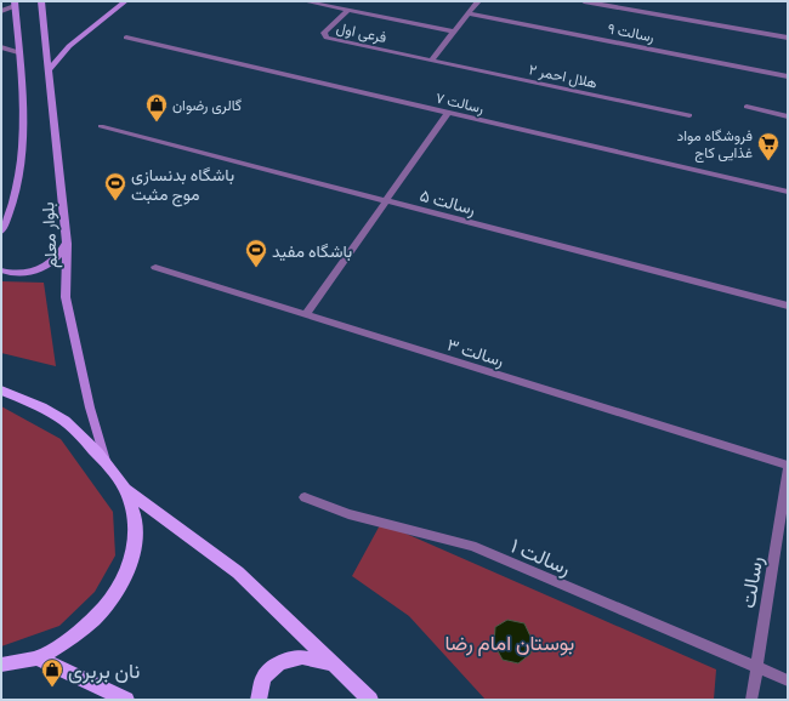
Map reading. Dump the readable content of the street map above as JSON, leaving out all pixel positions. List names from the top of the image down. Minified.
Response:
{"streets":{"main road":["بلوار معلم"],"street":["فرعی اول","رسالت ۹","هلال احمر ۲","رسالت ۷","رسالت ۵","رسالت ۳","رسالت ۱","رسالت"]},"crossings":[["فرعی اول","هلال احمر ۲"],["رسالت ۱","رسالت"]],"parks":["بوستان امام رضا"],"places":{"shop":["گالری رضوان","نان بربری"],"supermarket":["فروشگاه مواد غذایی کاج"],"sports":["باشگاه بدنسازی موج مثبت","باشگاه مفید"]}}
